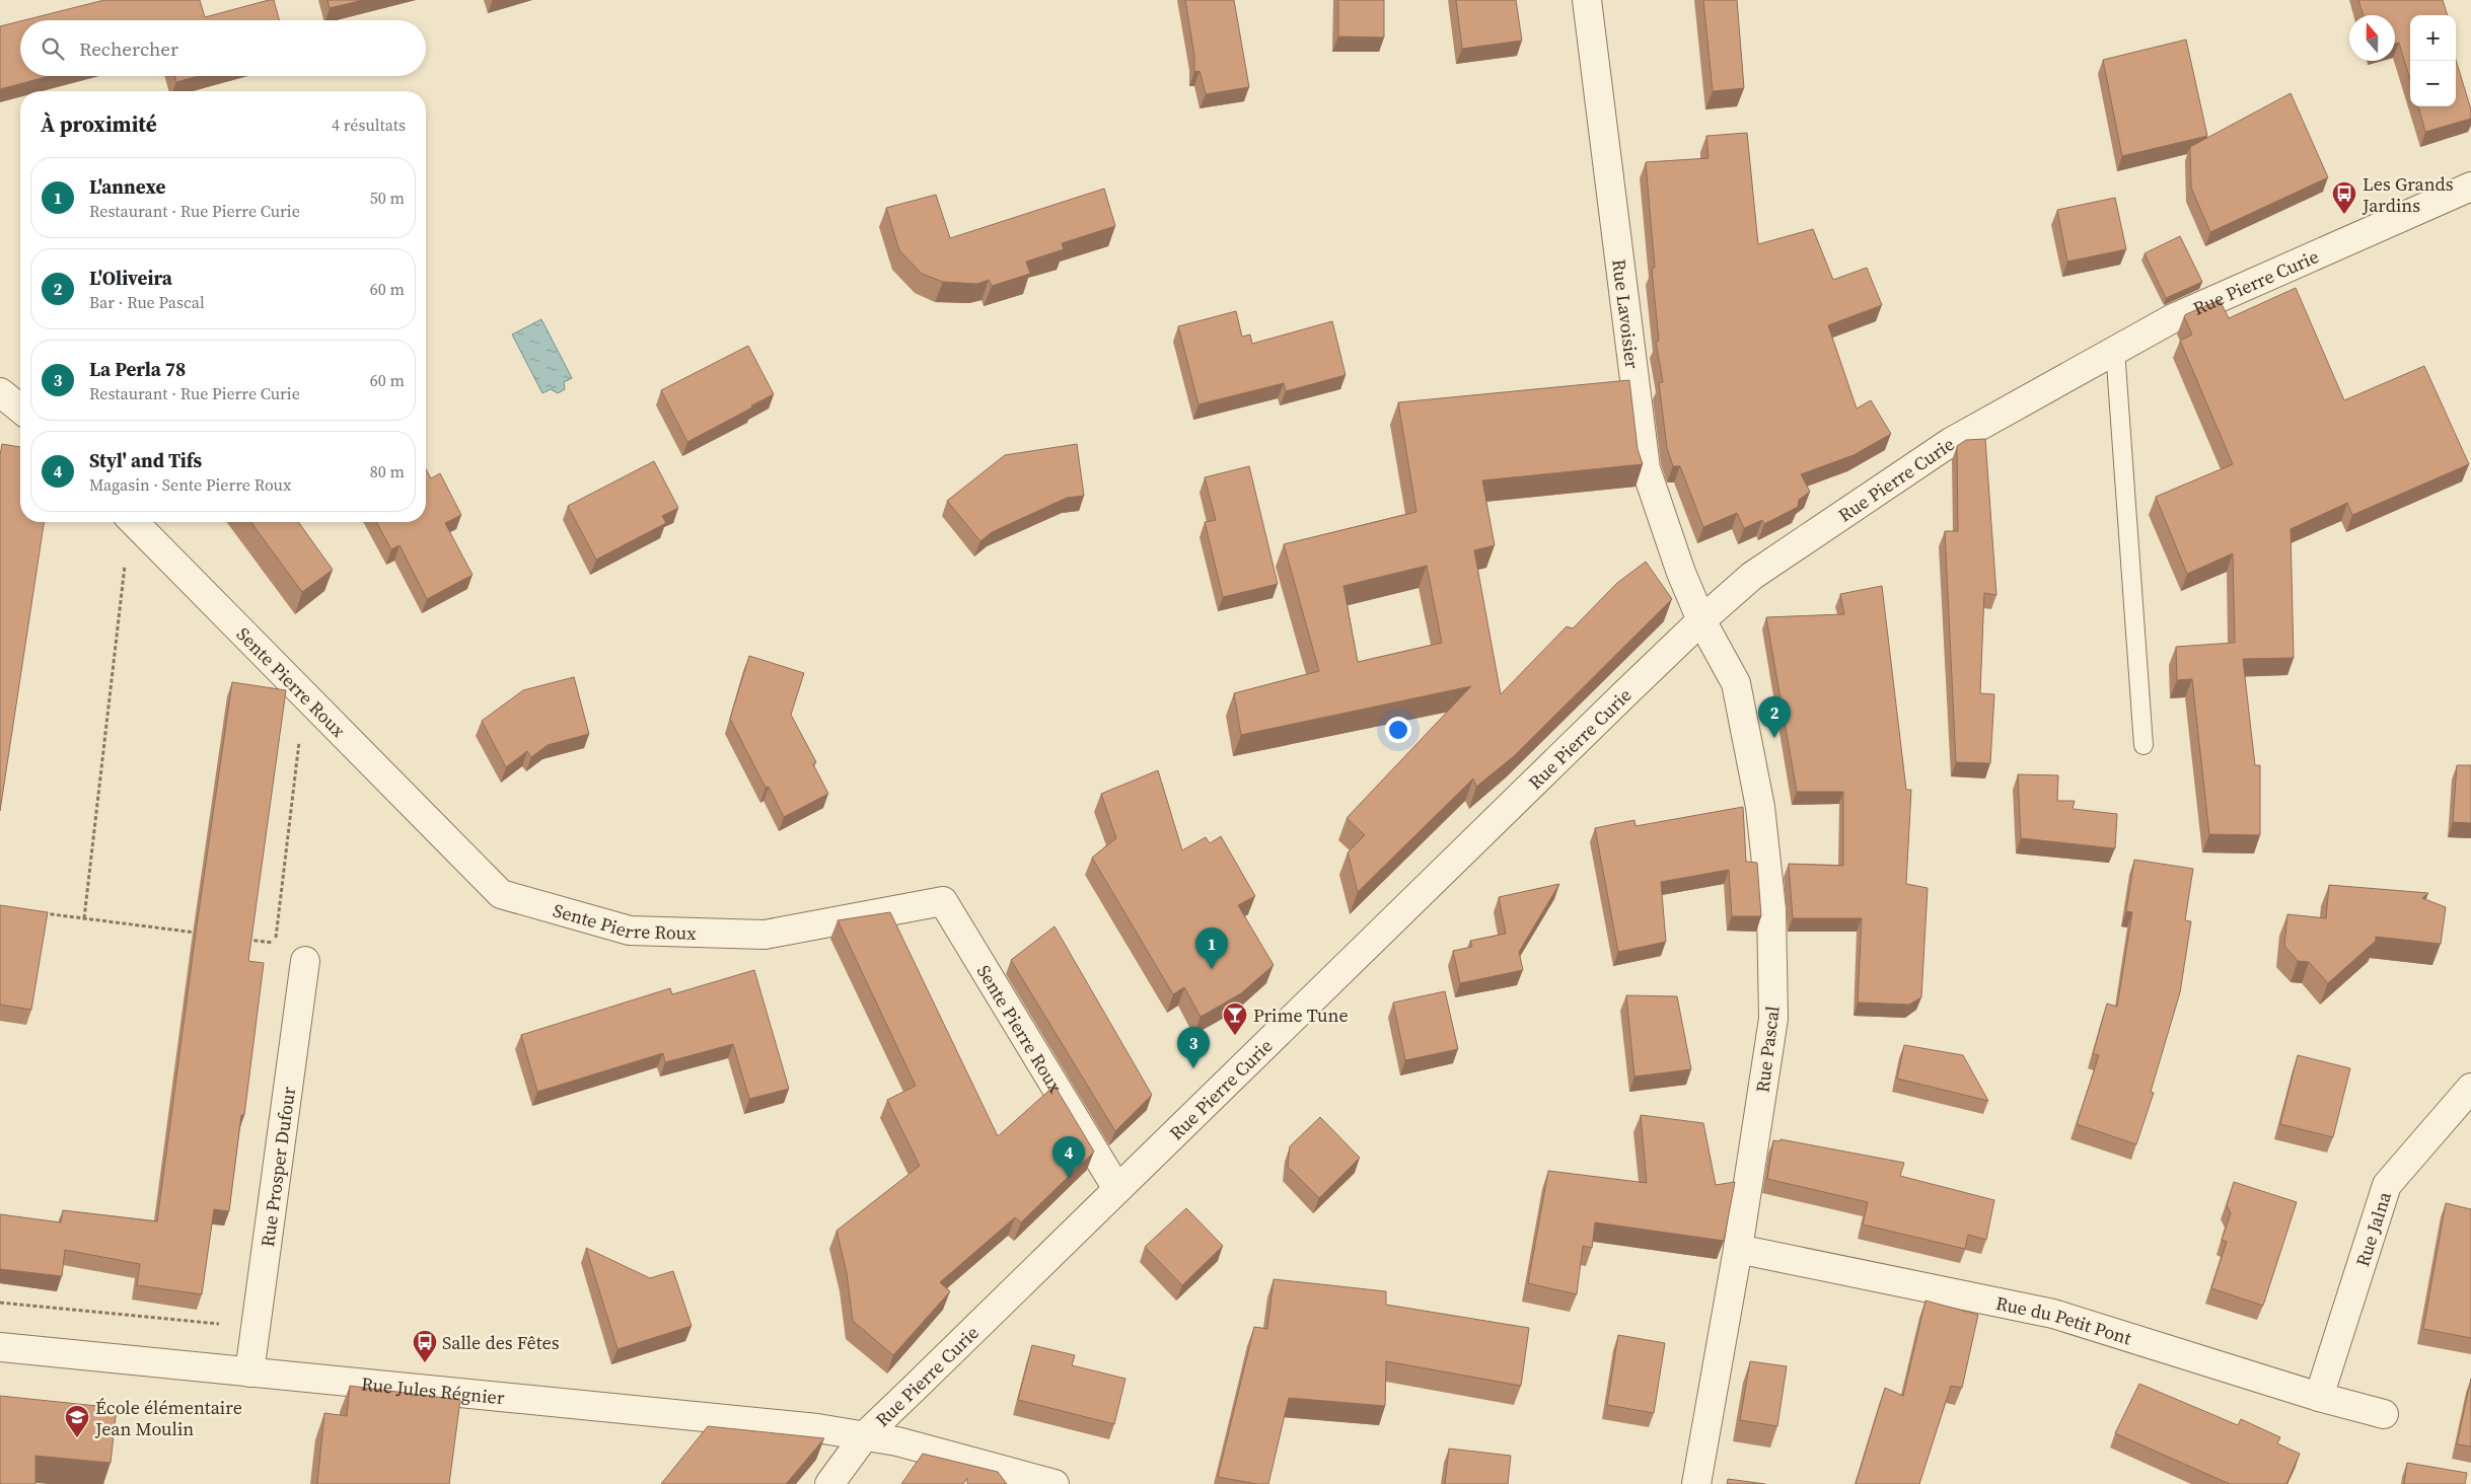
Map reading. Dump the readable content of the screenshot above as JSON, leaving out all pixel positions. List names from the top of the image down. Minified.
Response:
{"streets":{"street":["Rue Pierre Curie","Rue Lavoisier","Sente Pierre Roux","Rue Pascal","Rue Prosper Dufour","Rue Jalna","Rue du Petit Pont","Rue Jules Régnier"]},"crossings":[["Rue Pierre Curie","Rue Lavoisier"],["Rue Pierre Curie","Sente Pierre Roux"],["Rue Pierre Curie","Rue Pascal"],["Rue Pierre Curie","Rue Jules Régnier"],["Rue Lavoisier","Rue Pascal"],["Rue Pascal","Rue du Petit Pont"],["Rue Prosper Dufour","Rue Jules Régnier"],["Rue Jalna","Rue du Petit Pont"]],"places":{"bus stop":["Les Grands Jardins","Salle des Fêtes"],"bar":["Prime Tune"],"school or university":["École élémentaire Jean Moulin"]},"north":"top","page":{"map_buttons":["+","−"],"search":"Rechercher","heading":["À proximité","4 résultats"],"list":[{"mark":"1","name":"L'annexe","note":"Restaurant · Rue Pierre Curie","value":"50 m"},{"mark":"2","name":"L'Oliveira","note":"Bar · Rue Pascal","value":"60 m"},{"mark":"3","name":"La Perla 78","note":"Restaurant · Rue Pierre Curie","value":"60 m"},{"mark":"4","name":"Styl' and Tifs","note":"Magasin · Sente Pierre Roux","value":"80 m"}],"pins":["2","1","3","4"]}}
